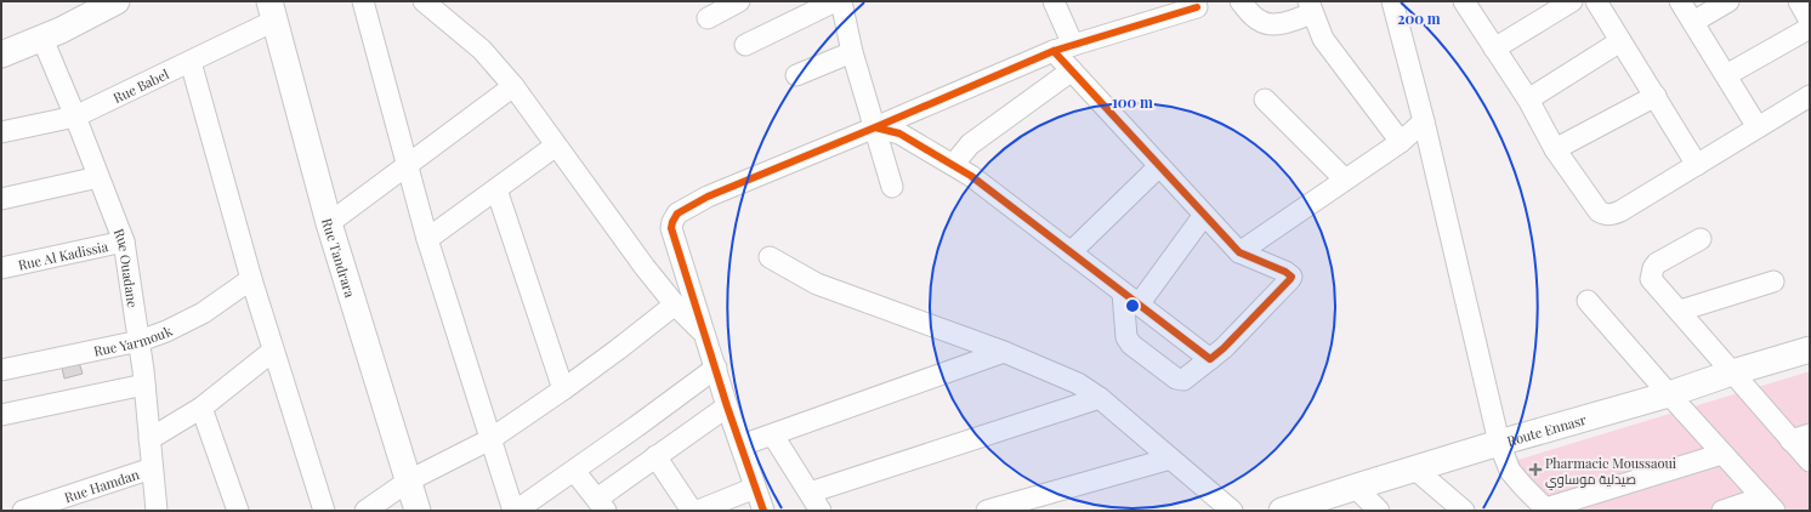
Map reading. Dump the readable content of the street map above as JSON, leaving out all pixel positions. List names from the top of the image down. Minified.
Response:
{"streets":{"main road":["Rue Tandrara","Route Ennasr"],"street":["Rue Babel","Rue Al Kadissia","Rue Ouadane","Rue Yarmouk","Rue Hamdan"]},"crossings":[["Rue Babel","Rue Tandrara"],["Rue Babel","Rue Ouadane"],["Rue Al Kadissia","Rue Ouadane"],["Rue Ouadane","Rue Yarmouk"],["Rue Ouadane","Rue Hamdan"]],"places":{"health":["Pharmacie Moussaoui صيدلية موساوي"]},"rings":["200 m","100 m"]}
